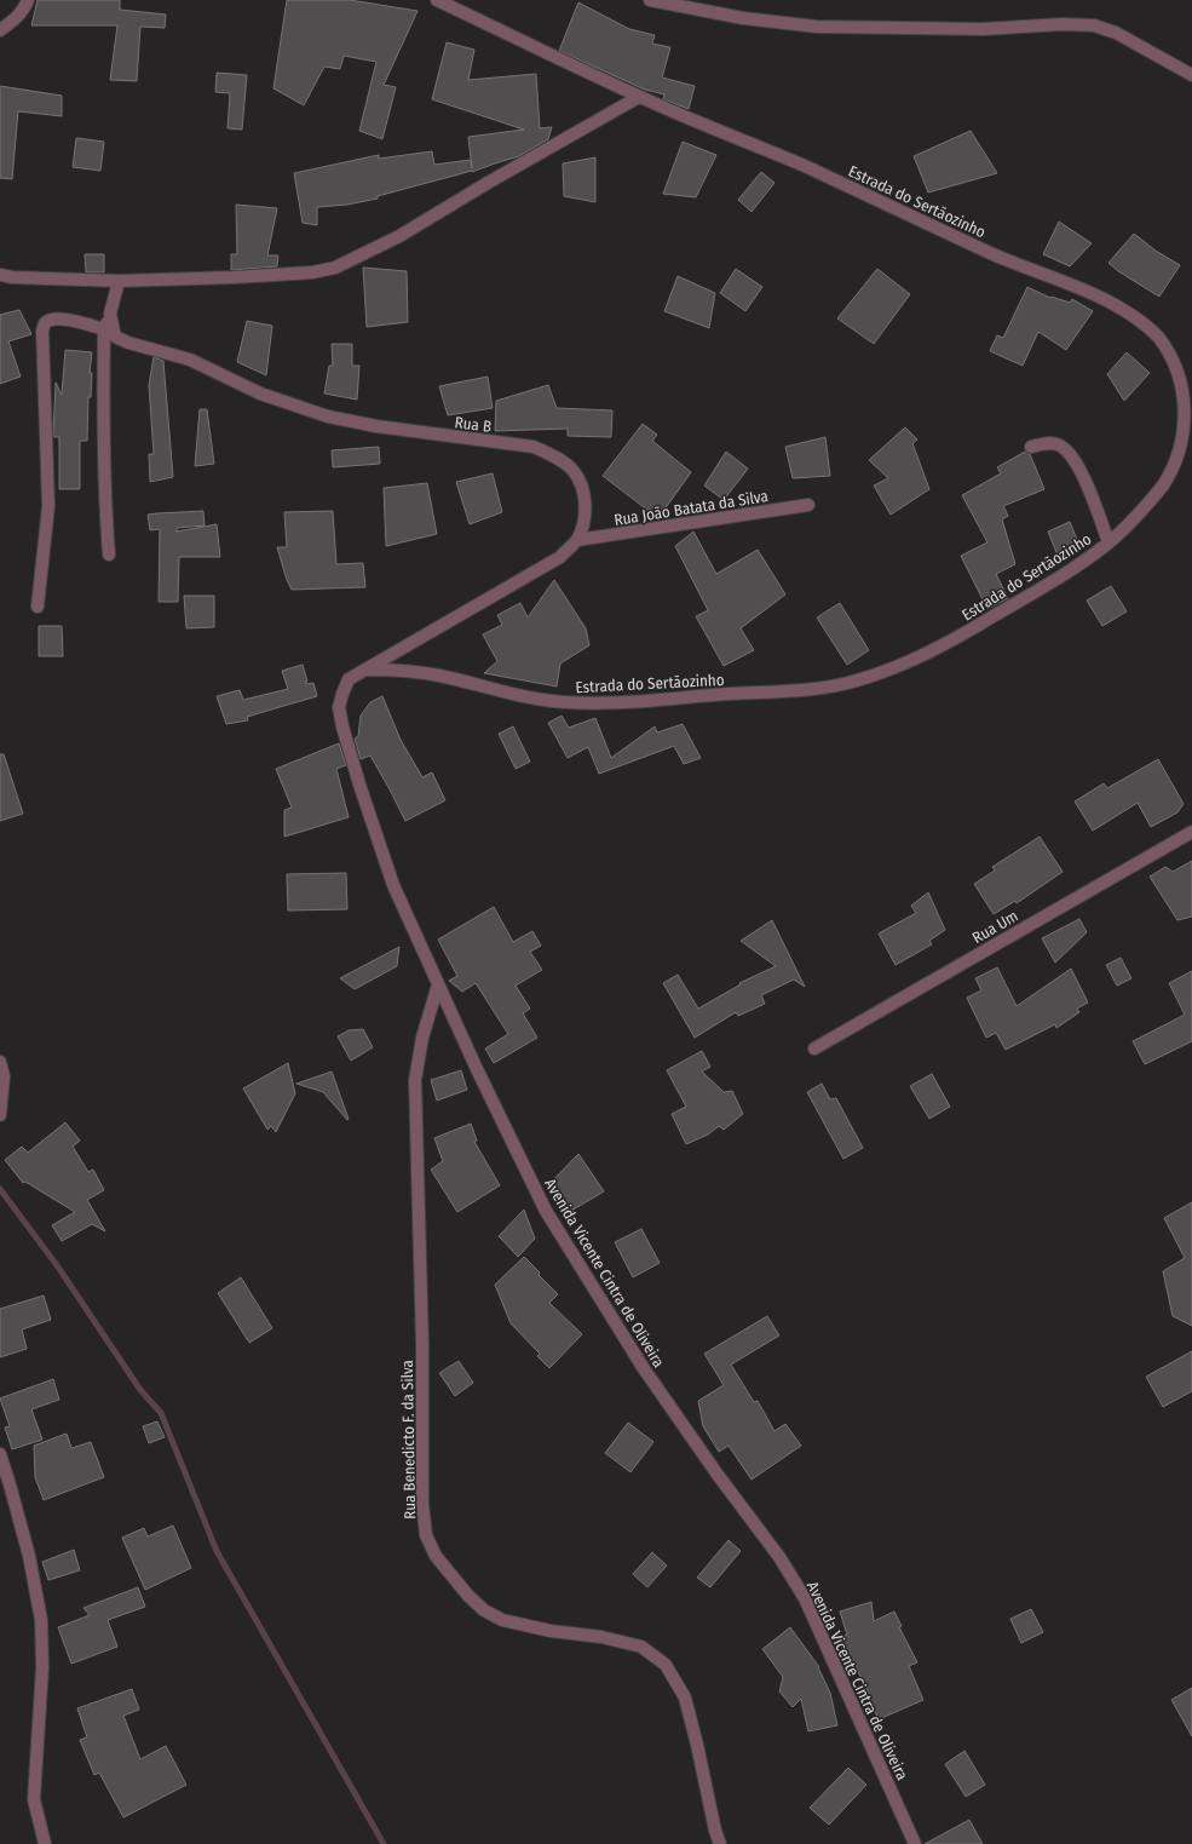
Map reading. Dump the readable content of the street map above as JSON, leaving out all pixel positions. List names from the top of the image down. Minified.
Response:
{"streets":{"street":["Estrada do Sertãozinho","Rua B","Rua João Batata da Silva","Rua Um","Avenida Vicente Cintra de Oliveira","Rua Benedicto F. da Silva"]},"crossings":[["Estrada do Sertãozinho","Rua B"],["Estrada do Sertãozinho","Avenida Vicente Cintra de Oliveira"],["Rua B","Rua João Batata da Silva"],["Rua B","Avenida Vicente Cintra de Oliveira"],["Avenida Vicente Cintra de Oliveira","Rua Benedicto F. da Silva"]]}
